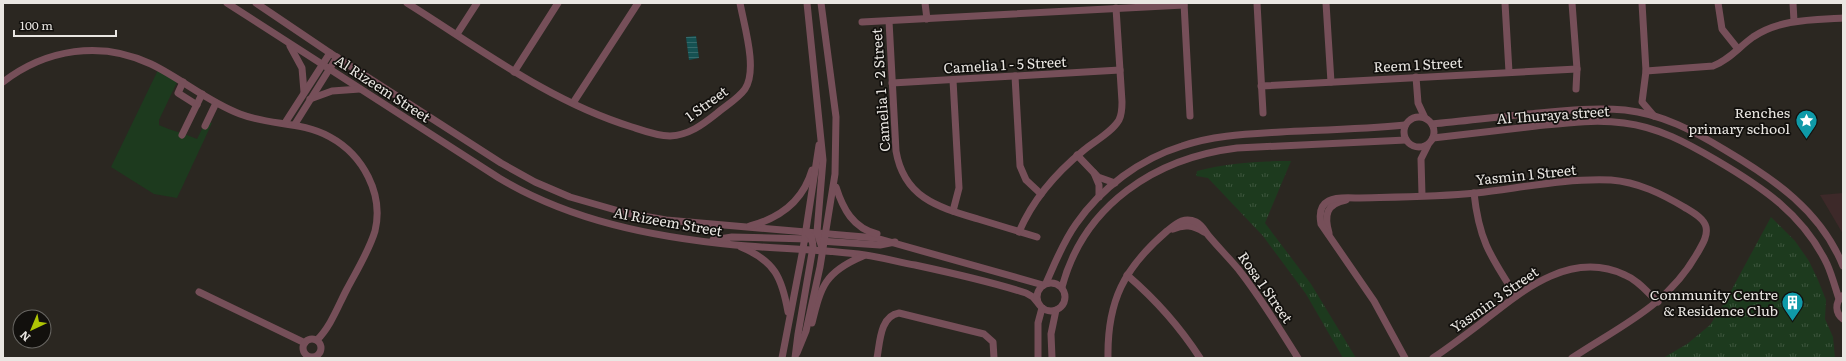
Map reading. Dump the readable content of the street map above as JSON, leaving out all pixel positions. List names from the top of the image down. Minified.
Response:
{"streets":{"street":["Camelia 1 - 5 Street","Reem 1 Street","Al Rizeem Street","Camelia 1 - 2 Street","1 Street","Al Thuraya street","Yasmin 1 Street","Rosa 1 Street","Yasmin 3 Street"]},"crossings":[["Camelia 1 - 5 Street","Camelia 1 - 2 Street"],["Yasmin 1 Street","Yasmin 3 Street"]],"places":{"place":["Renches primary school"],"building":["Community Centre & Residence Club"]},"scale_bar":"100 m","north":"bottom left"}
